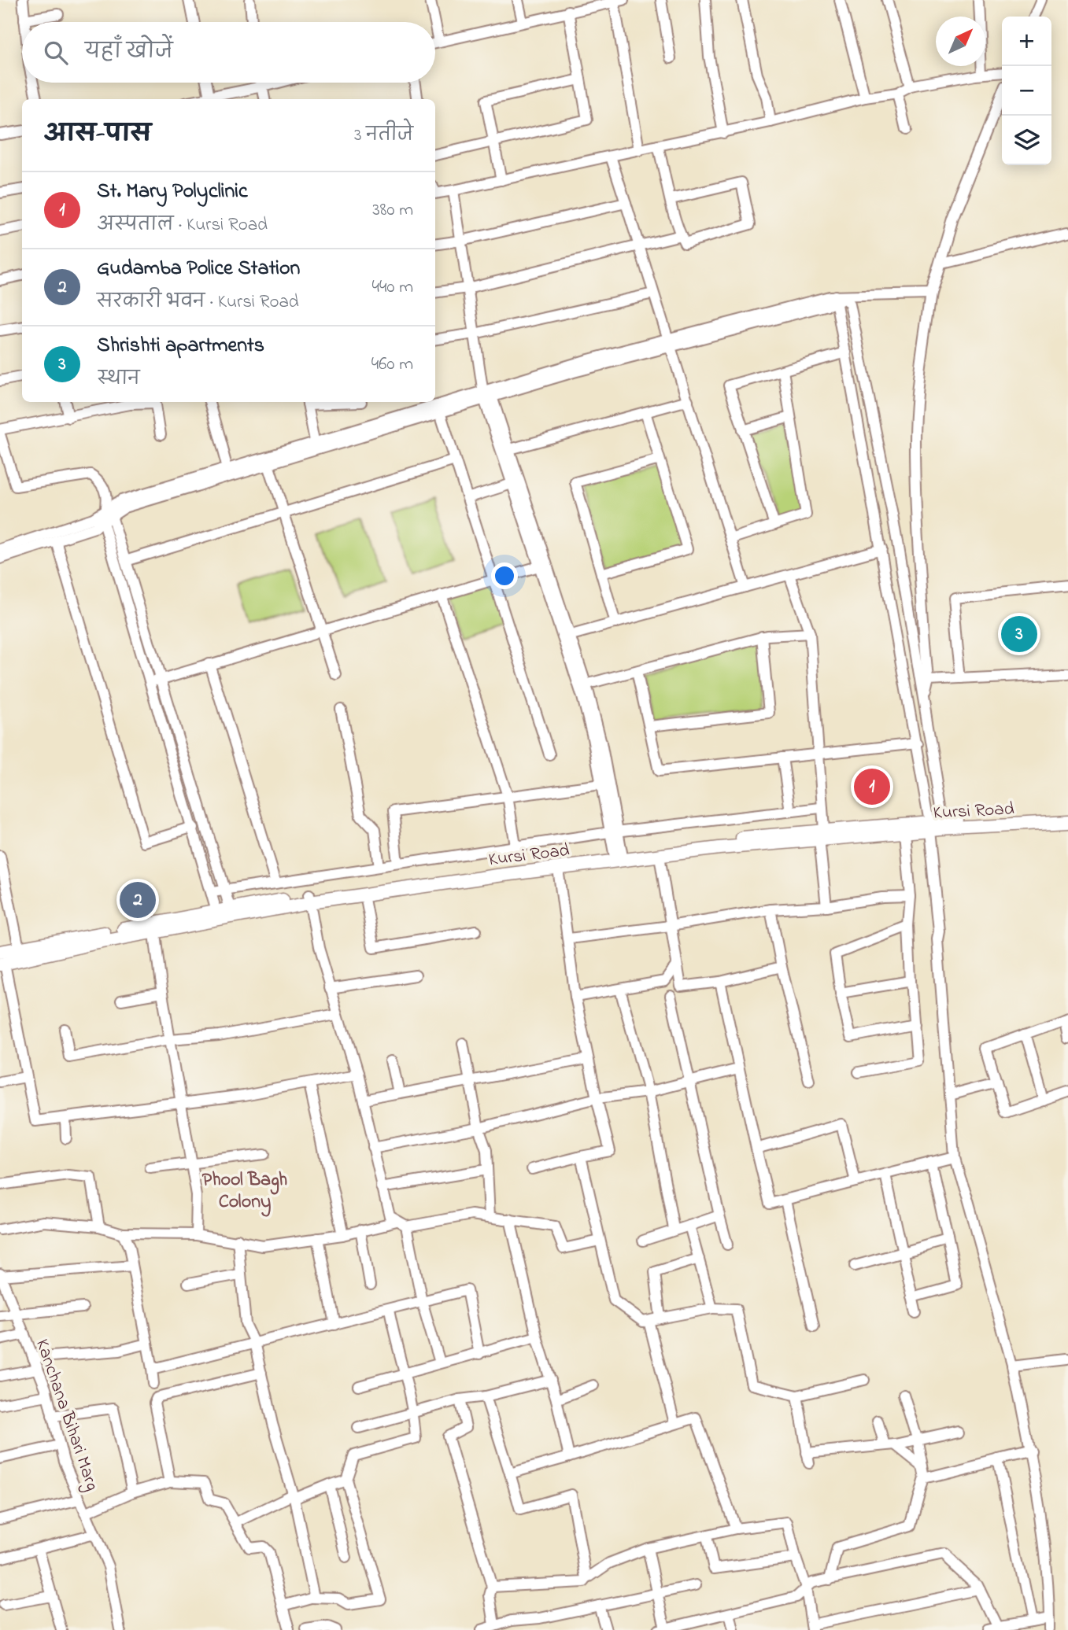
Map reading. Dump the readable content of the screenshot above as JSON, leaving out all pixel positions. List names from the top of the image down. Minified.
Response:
{"streets":{"main road":["Kursi Road"],"street":["Kanchana Bihari Marg"]},"districts":["Phool Bagh Colony"],"north":"top right","page":{"map_buttons":["+","−"],"search":"यहाँ खोजें","heading":["आस-पास","3 नतीजे"],"list":[{"mark":"1","name":"St. Mary Polyclinic","note":"अस्पताल · Kursi Road","value":"380 m"},{"mark":"2","name":"Gudamba Police Station","note":"सरकारी भवन · Kursi Road","value":"440 m"},{"mark":"3","name":"Shrishti apartments","note":"स्थान","value":"460 m"}],"pins":["3","1","2"]}}
